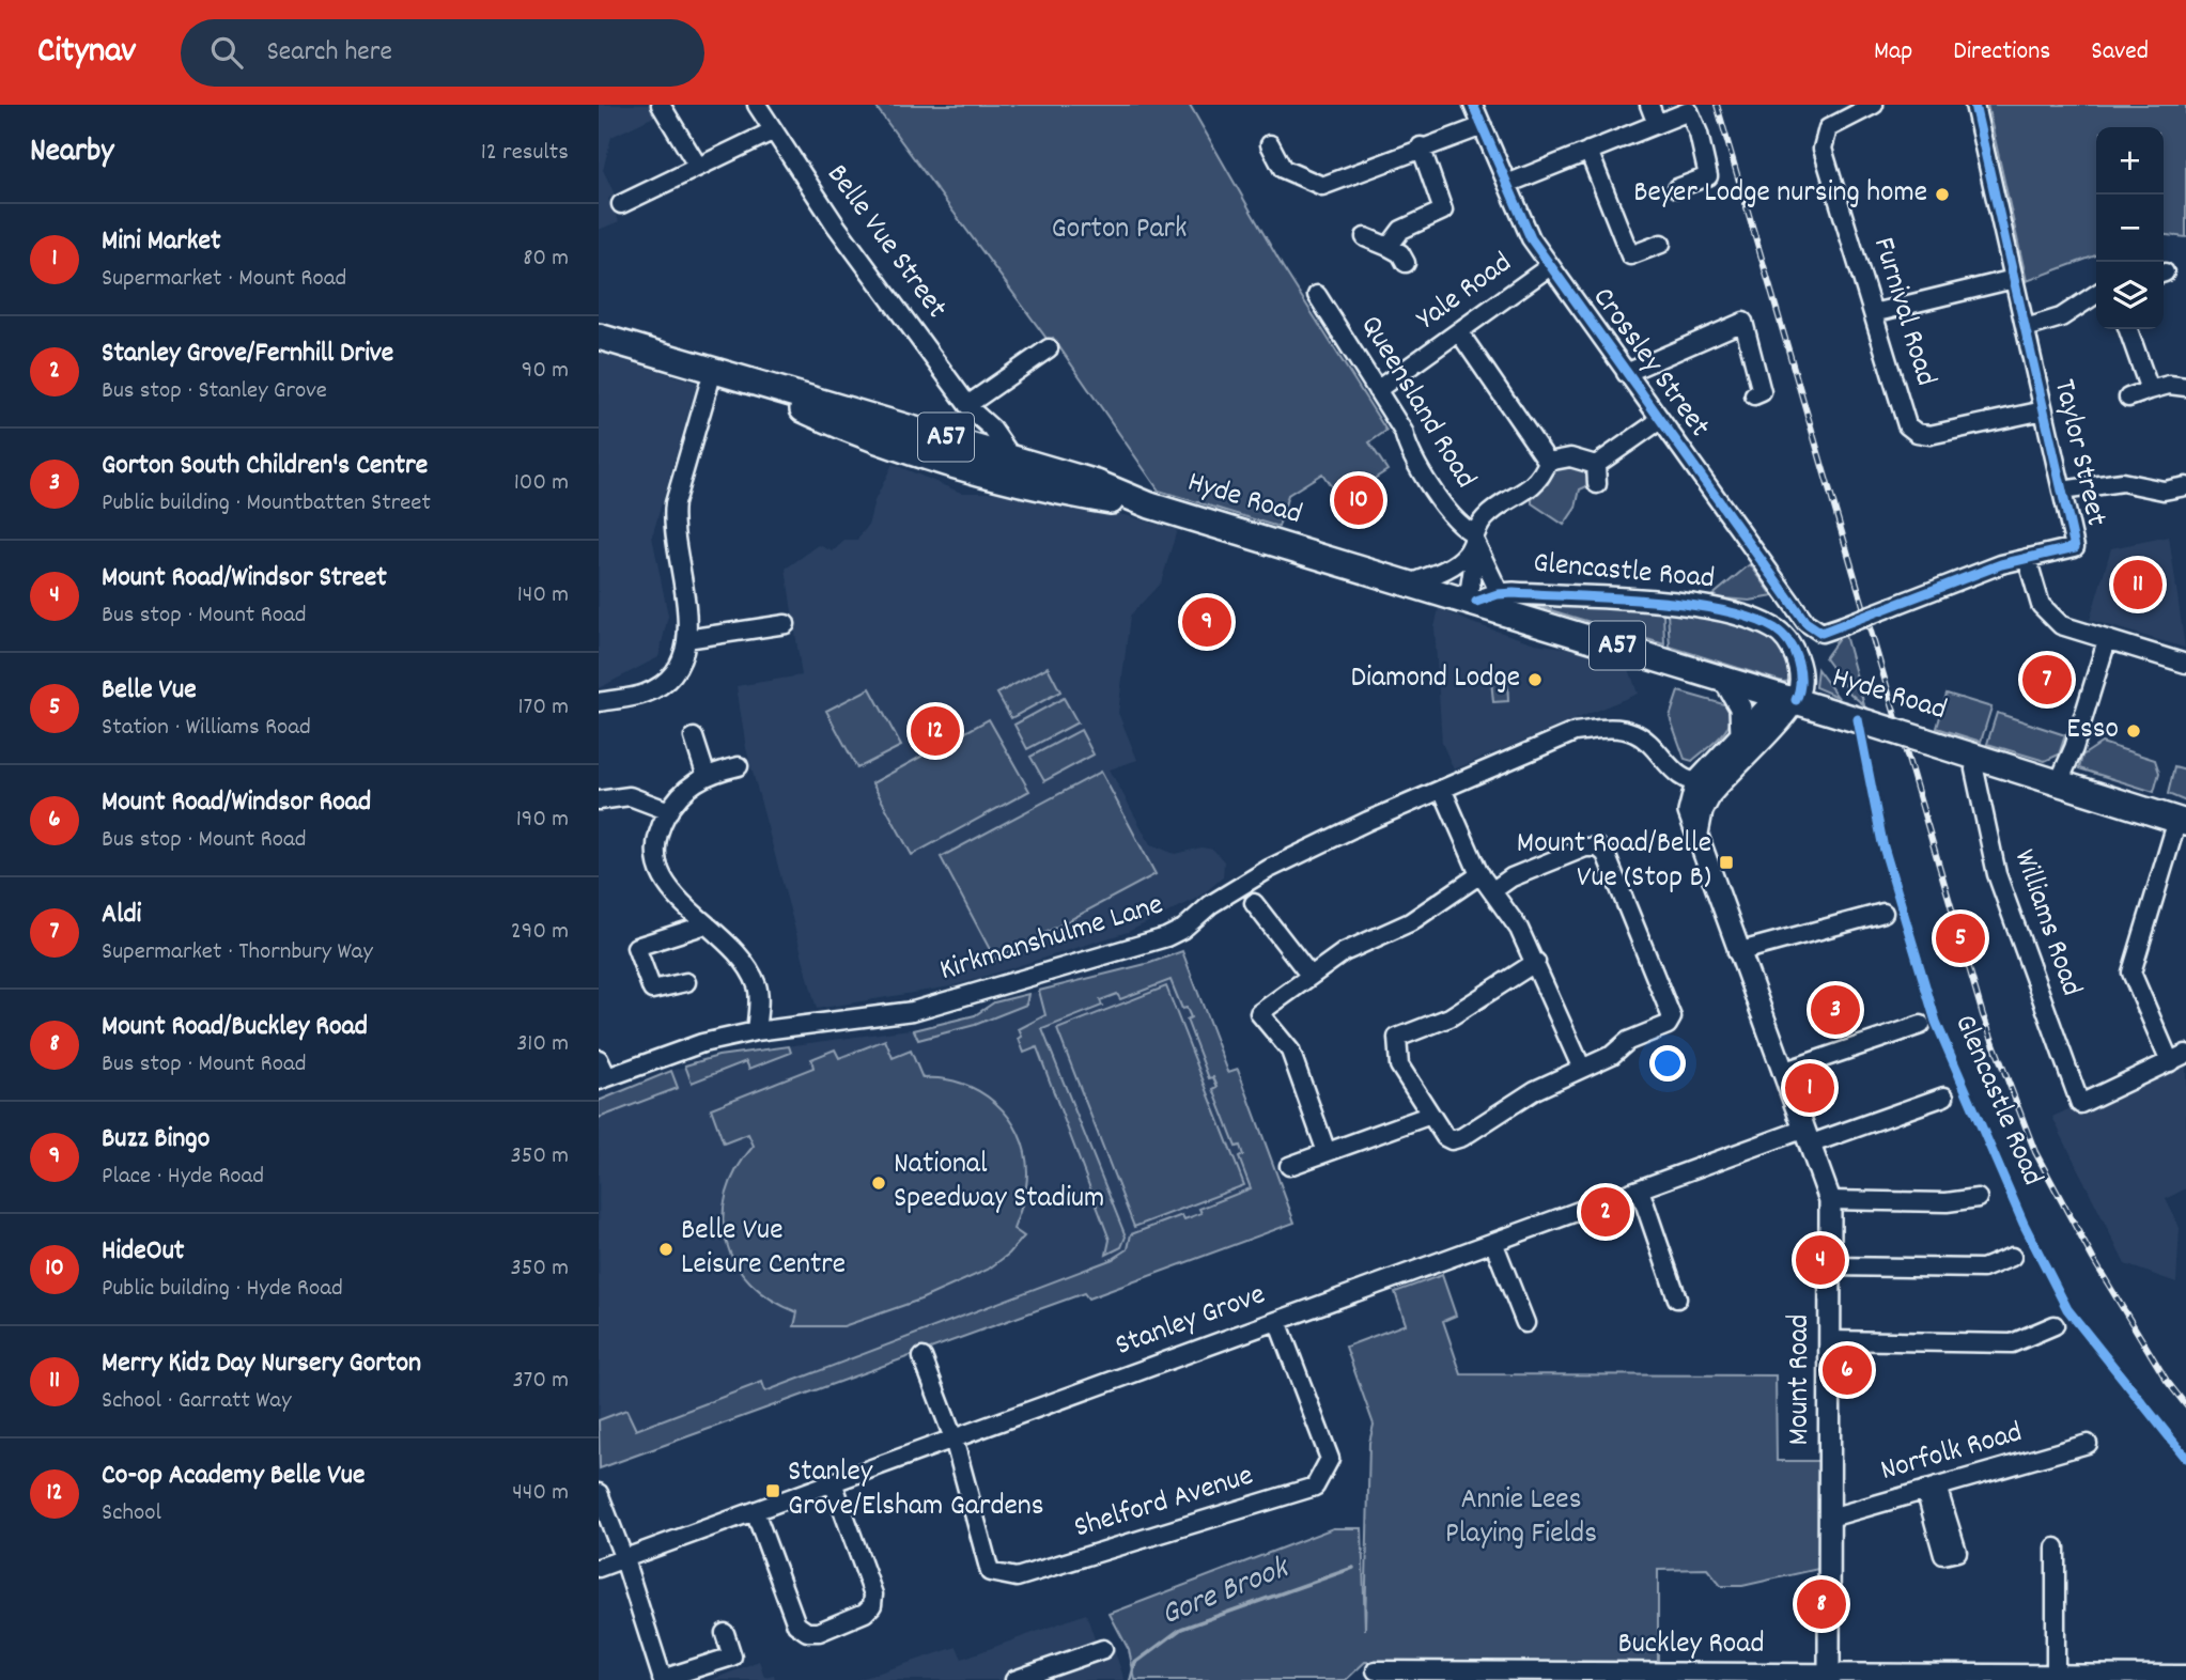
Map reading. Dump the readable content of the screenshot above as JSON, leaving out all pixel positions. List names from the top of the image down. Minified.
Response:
{"streets":{"highway":["A57","Hyde Road"],"main road":["Glencastle Road","Mount Road"],"street":["Belle Vue Street","Yale Road","Furnival Road","Crossley Street","Queensland Road","Taylor Street","Williams Road","Kirkmanshulme Lane","Stanley Grove","Norfolk Road","Shelford Avenue","Buckley Road"]},"crossings":[["Belle Vue Street","Hyde Road"],["Yale Road","Crossley Street"],["Yale Road","Queensland Road"],["Furnival Road","Taylor Street"],["Crossley Street","Taylor Street"],["Hyde Road","Glencastle Road"],["Hyde Road","Williams Road"],["Kirkmanshulme Lane","Mount Road"],["Stanley Grove","Mount Road"],["Stanley Grove","Shelford Avenue"],["Mount Road","Norfolk Road"],["Mount Road","Buckley Road"]],"water":["Gore Brook"],"parks":["Gorton Park","Annie Lees Playing Fields"],"places":{"other":["Beyer Lodge nursing home","Diamond Lodge","Esso","National Speedway Stadium","Belle Vue Leisure Centre"],"transit":["Mount Road/Belle Vue (Stop B)","Stanley Grove/Elsham Gardens"]},"page":{"header":"Citynav","search":"Search here","nav":["Map","Directions","Saved"],"heading":["Nearby","12 results"],"map_buttons":["+","−"],"list":[{"mark":"1","name":"Mini Market","note":"Supermarket · Mount Road","value":"80 m"},{"mark":"2","name":"Stanley Grove/Fernhill Drive","note":"Bus stop · Stanley Grove","value":"90 m"},{"mark":"3","name":"Gorton South Children's Centre","note":"Public building · Mountbatten Street","value":"100 m"},{"mark":"4","name":"Mount Road/Windsor Street","note":"Bus stop · Mount Road","value":"140 m"},{"mark":"5","name":"Belle Vue","note":"Station · Williams Road","value":"170 m"},{"mark":"6","name":"Mount Road/Windsor Road","note":"Bus stop · Mount Road","value":"190 m"},{"mark":"7","name":"Aldi","note":"Supermarket · Thornbury Way","value":"290 m"},{"mark":"8","name":"Mount Road/Buckley Road","note":"Bus stop · Mount Road","value":"310 m"},{"mark":"9","name":"Buzz Bingo","note":"Place · Hyde Road","value":"350 m"},{"mark":"10","name":"HideOut","note":"Public building · Hyde Road","value":"350 m"},{"mark":"11","name":"Merry Kidz Day Nursery Gorton","note":"School · Garratt Way","value":"370 m"},{"mark":"12","name":"Co-op Academy Belle Vue","note":"School","value":"440 m"}],"pins":["10","11","9","7","12","5","3","1","2","4","6","8"]}}
